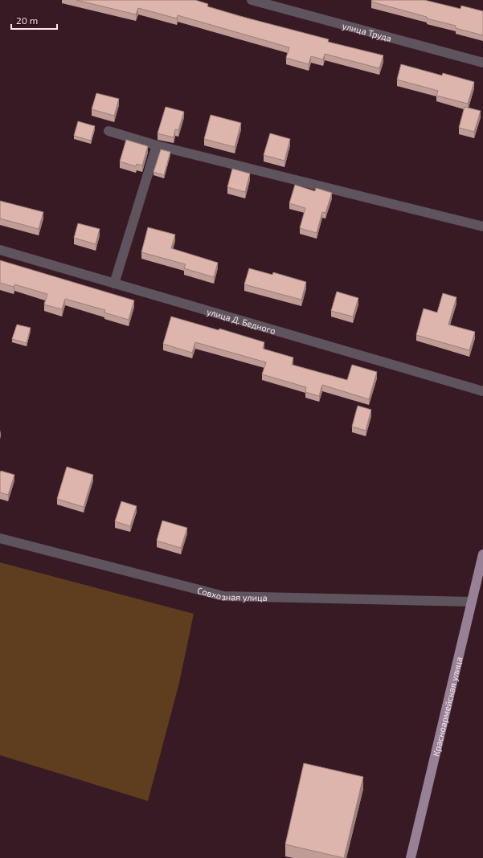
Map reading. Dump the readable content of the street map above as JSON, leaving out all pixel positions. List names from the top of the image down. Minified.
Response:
{"streets":{"main road":["Красноармейская улица"],"street":["улица Труда","улица Д. Бедного","Совхозная улица"]},"crossings":[["Совхозная улица","Красноармейская улица"]],"scale_bar":"20 m"}
